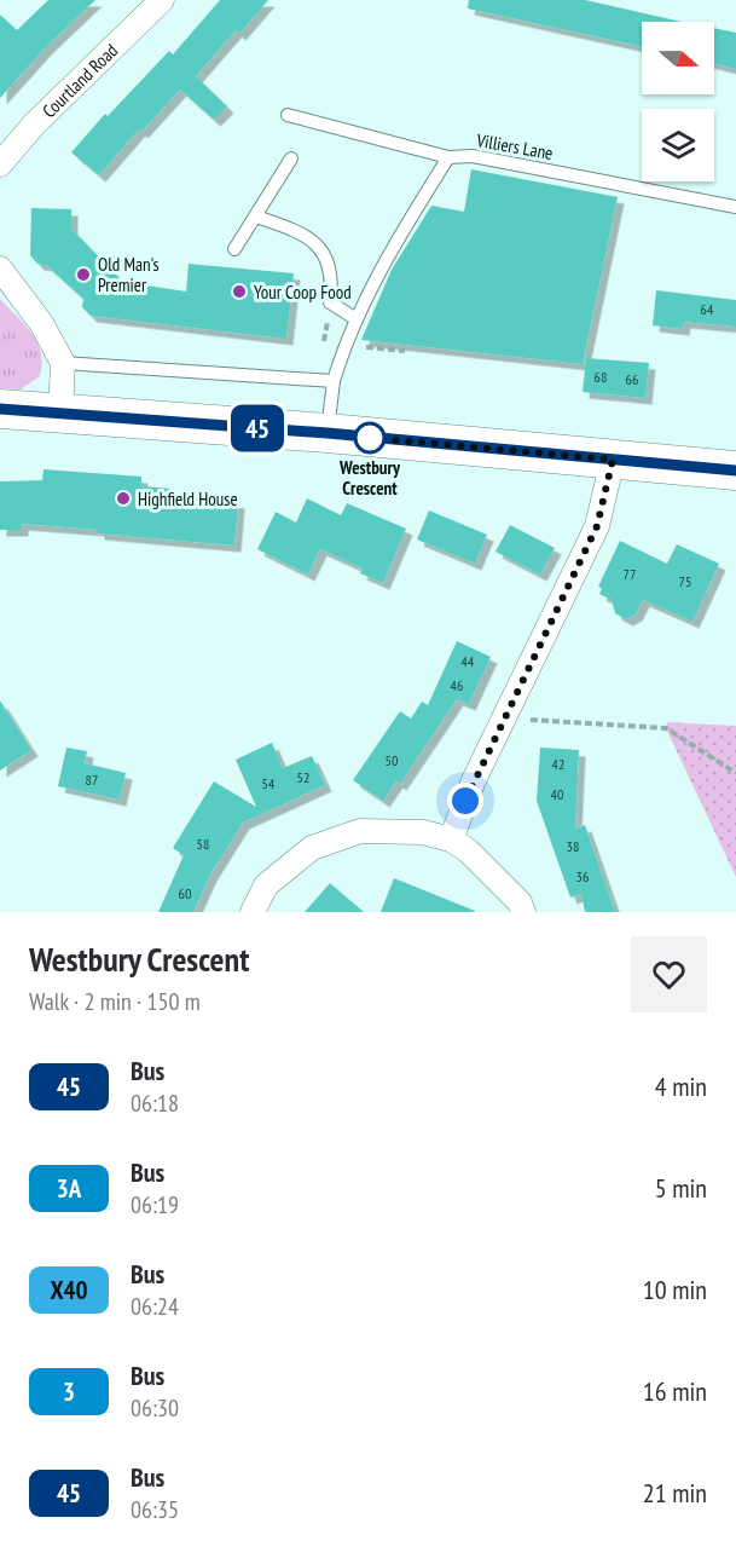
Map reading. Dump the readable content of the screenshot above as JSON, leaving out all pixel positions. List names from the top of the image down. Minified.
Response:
{"streets":{"street":["Courtland Road"],"lane":["Villiers Lane"]},"places":["Old Man's Premier","Your Coop Food","Westbury Crescent","Highfield House"],"lines":["bus line 45"],"house_numbers":["64","68","66","77","75","44","46","50","42","52","87","54","40","58","38","36","60"],"north":"right","page":{"on_map":"45","heading":["Westbury Crescent","Walk · 2 min · 150 m"],"list":[{"mark":"45","name":"Bus","note":"06:18","value":"4 min"},{"mark":"3A","name":"Bus","note":"06:19","value":"5 min"},{"mark":"X40","name":"Bus","note":"06:24","value":"10 min"},{"mark":"3","name":"Bus","note":"06:30","value":"16 min"},{"mark":"45","name":"Bus","note":"06:35","value":"21 min"}]}}
